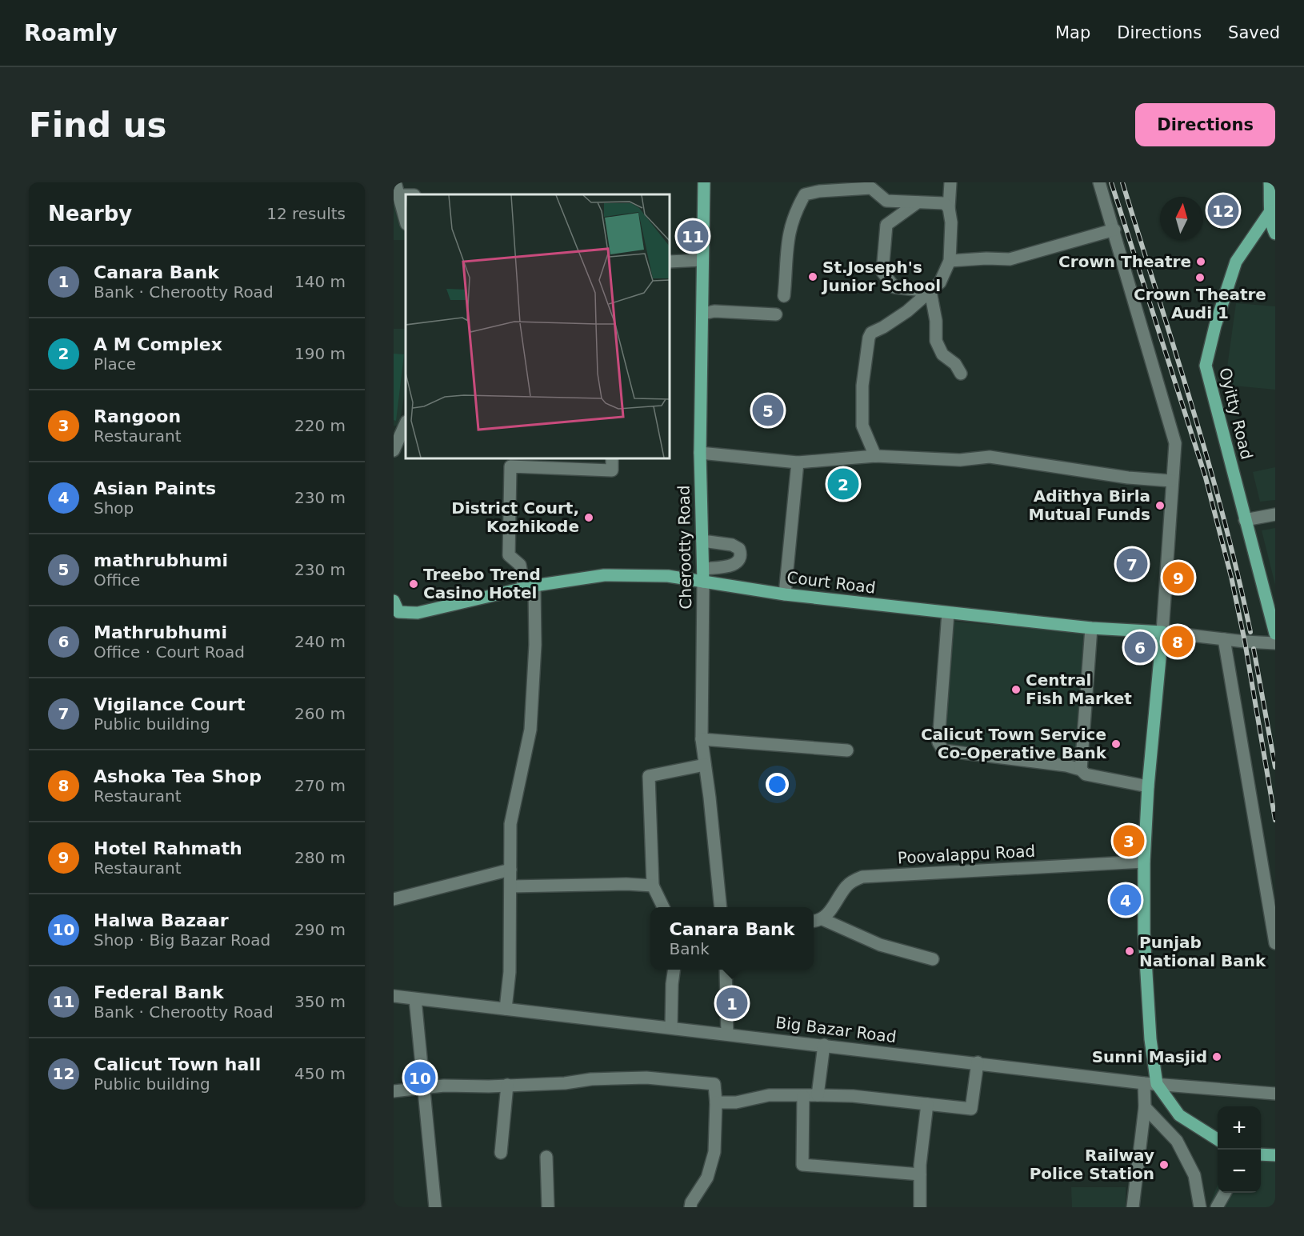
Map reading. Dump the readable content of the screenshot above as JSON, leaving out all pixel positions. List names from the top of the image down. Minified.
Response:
{"streets":{"main road":["Oyitty Road","Cherootty Road","Court Road"],"street":["Poovalappu Road","Big Bazar Road"]},"crossings":[["Cherootty Road","Court Road"]],"places":["Crown Theatre","St.Joseph's Junior School","Crown Theatre Audi 1","Adithya Birla Mutual Funds","District Court, Kozhikode","Treebo Trend Casino Hotel","Central Fish Market","Calicut Town Service Co-Operative Bank","Punjab National Bank","Sunni Masjid","Railway Police Station"],"north":"top","page":{"header":"Roamly","nav":["Map","Directions","Saved"],"buttons":"Directions","title":"Find us","heading":["Nearby","12 results"],"pins":["12","11","5","2","7","9","8","6","3","4","1","10"],"list":[{"mark":"1","name":"Canara Bank","note":"Bank · Cherootty Road","value":"140 m"},{"mark":"2","name":"A M Complex","note":"Place","value":"190 m"},{"mark":"3","name":"Rangoon","note":"Restaurant","value":"220 m"},{"mark":"4","name":"Asian Paints","note":"Shop","value":"230 m"},{"mark":"5","name":"mathrubhumi","note":"Office","value":"230 m"},{"mark":"6","name":"Mathrubhumi","note":"Office · Court Road","value":"240 m"},{"mark":"7","name":"Vigilance Court","note":"Public building","value":"260 m"},{"mark":"8","name":"Ashoka Tea Shop","note":"Restaurant","value":"270 m"},{"mark":"9","name":"Hotel Rahmath","note":"Restaurant","value":"280 m"},{"mark":"10","name":"Halwa Bazaar","note":"Shop · Big Bazar Road","value":"290 m"},{"mark":"11","name":"Federal Bank","note":"Bank · Cherootty Road","value":"350 m"},{"mark":"12","name":"Calicut Town hall","note":"Public building","value":"450 m"}],"popup":["Canara Bank","Bank"],"map_buttons":["+","−"]}}
